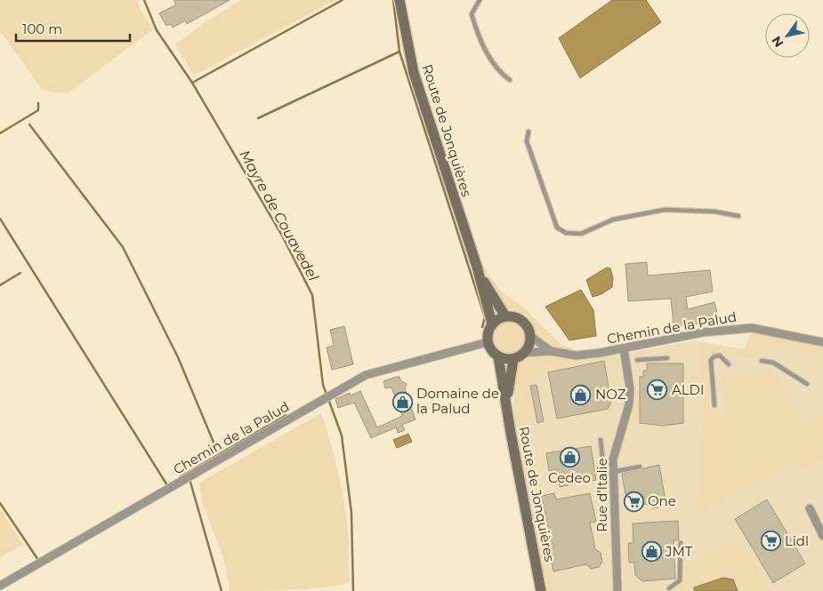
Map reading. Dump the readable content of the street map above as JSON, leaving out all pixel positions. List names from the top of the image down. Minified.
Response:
{"streets":{"main road":["Route de Jonquières"],"street":["Chemin de la Palud","Rue d'Italie"]},"crossings":[["Route de Jonquières","Chemin de la Palud"],["Chemin de la Palud","Rue d'Italie"]],"water":["Mayre de Couavedel"],"places":{"supermarket":["ALDI","One","Lidl"],"shop":["NOZ","Domaine de la Palud","Cedeo","JMT"]},"scale_bar":"100 m","north":"bottom left"}
